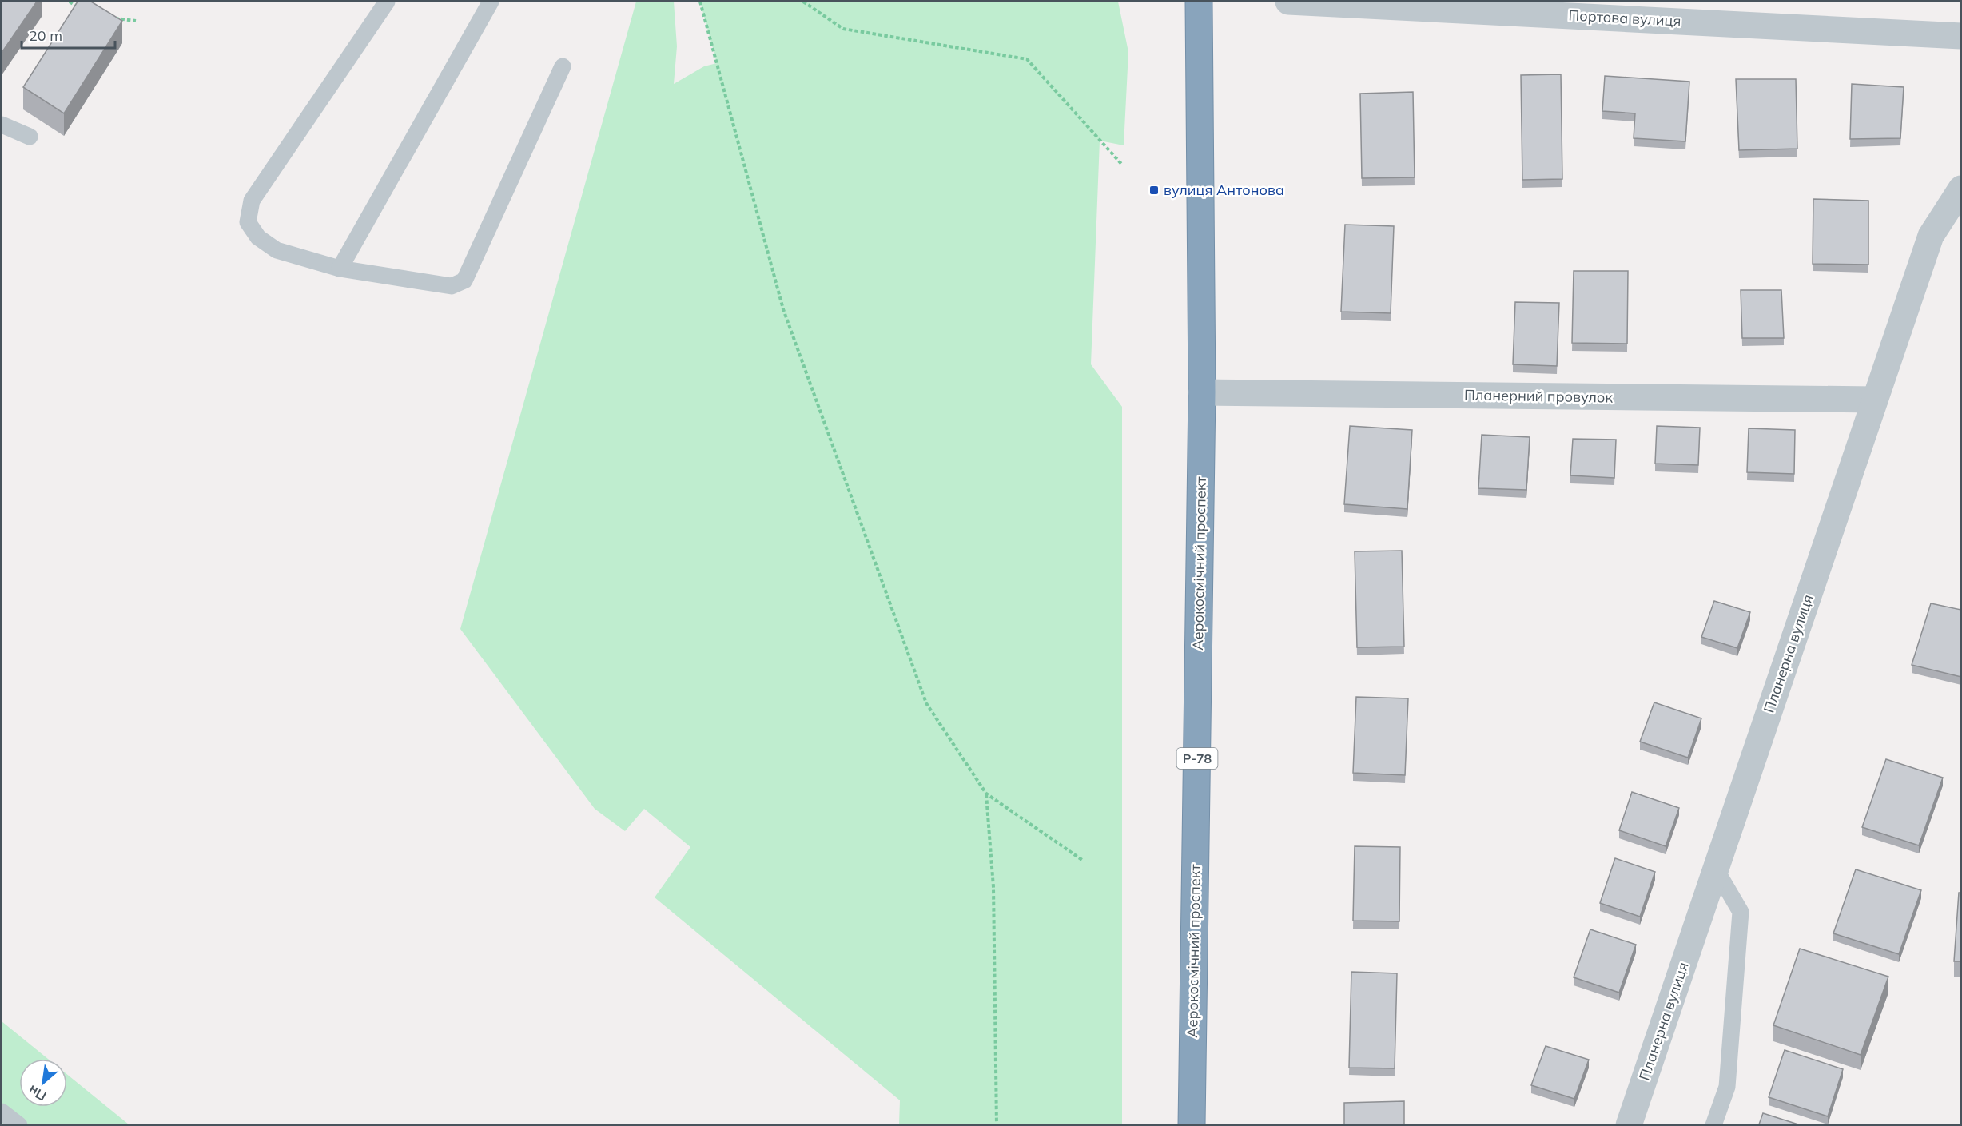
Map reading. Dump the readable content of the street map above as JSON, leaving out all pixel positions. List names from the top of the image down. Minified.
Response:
{"streets":{"highway":["Аерокосмічний проспект","Р-78"],"street":["Портова вулиця","Планерний провулок","Планерна вулиця"]},"crossings":[["Планерний провулок","Аерокосмічний проспект"],["Планерний провулок","Планерна вулиця"]],"places":{"transit":["вулиця Антонова"]},"scale_bar":"20 m","north":"bottom left"}
